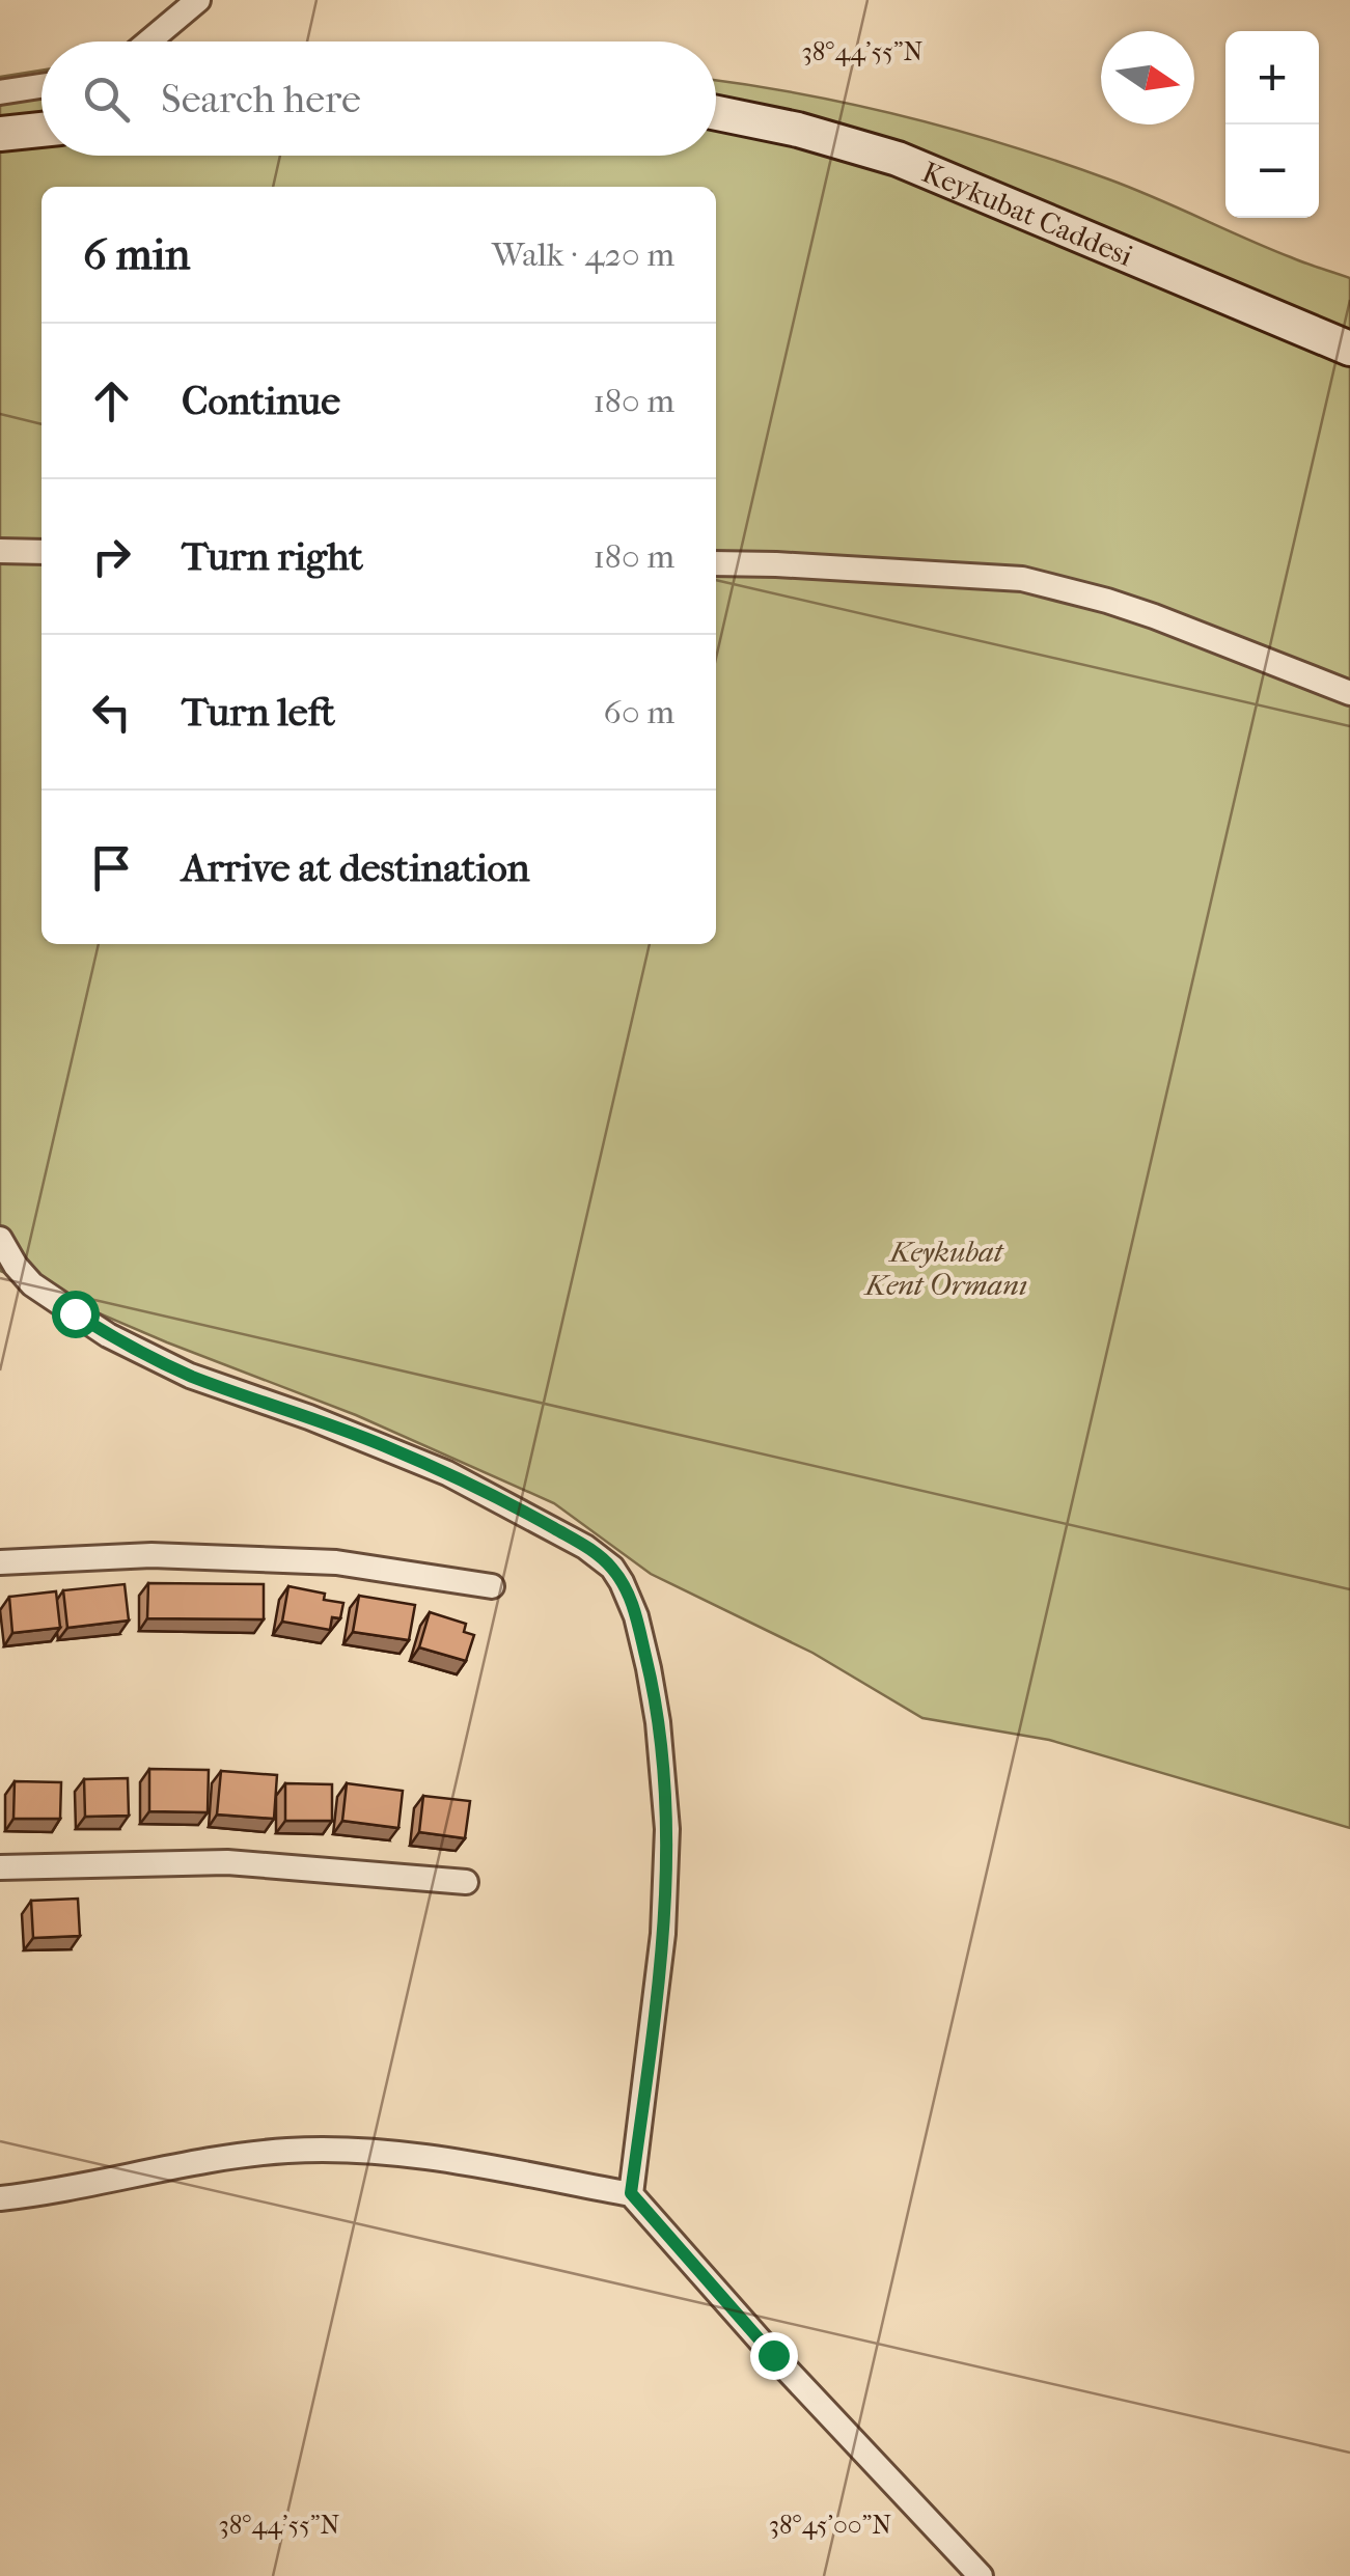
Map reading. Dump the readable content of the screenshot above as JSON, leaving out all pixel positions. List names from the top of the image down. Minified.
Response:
{"streets":{"street":["Keykubat Caddesi"]},"parks":["Keykubat Kent Ormanı"],"north":"right","page":{"map_buttons":["+","−"],"search":"Search here","heading":["6 min","Walk · 420 m"],"list":[["Continue","180 m"],["Turn right","180 m"],["Turn left","60 m"],"Arrive at destination"]},"coordinates":["38°44'55\"N","38°45'00\"N"]}
